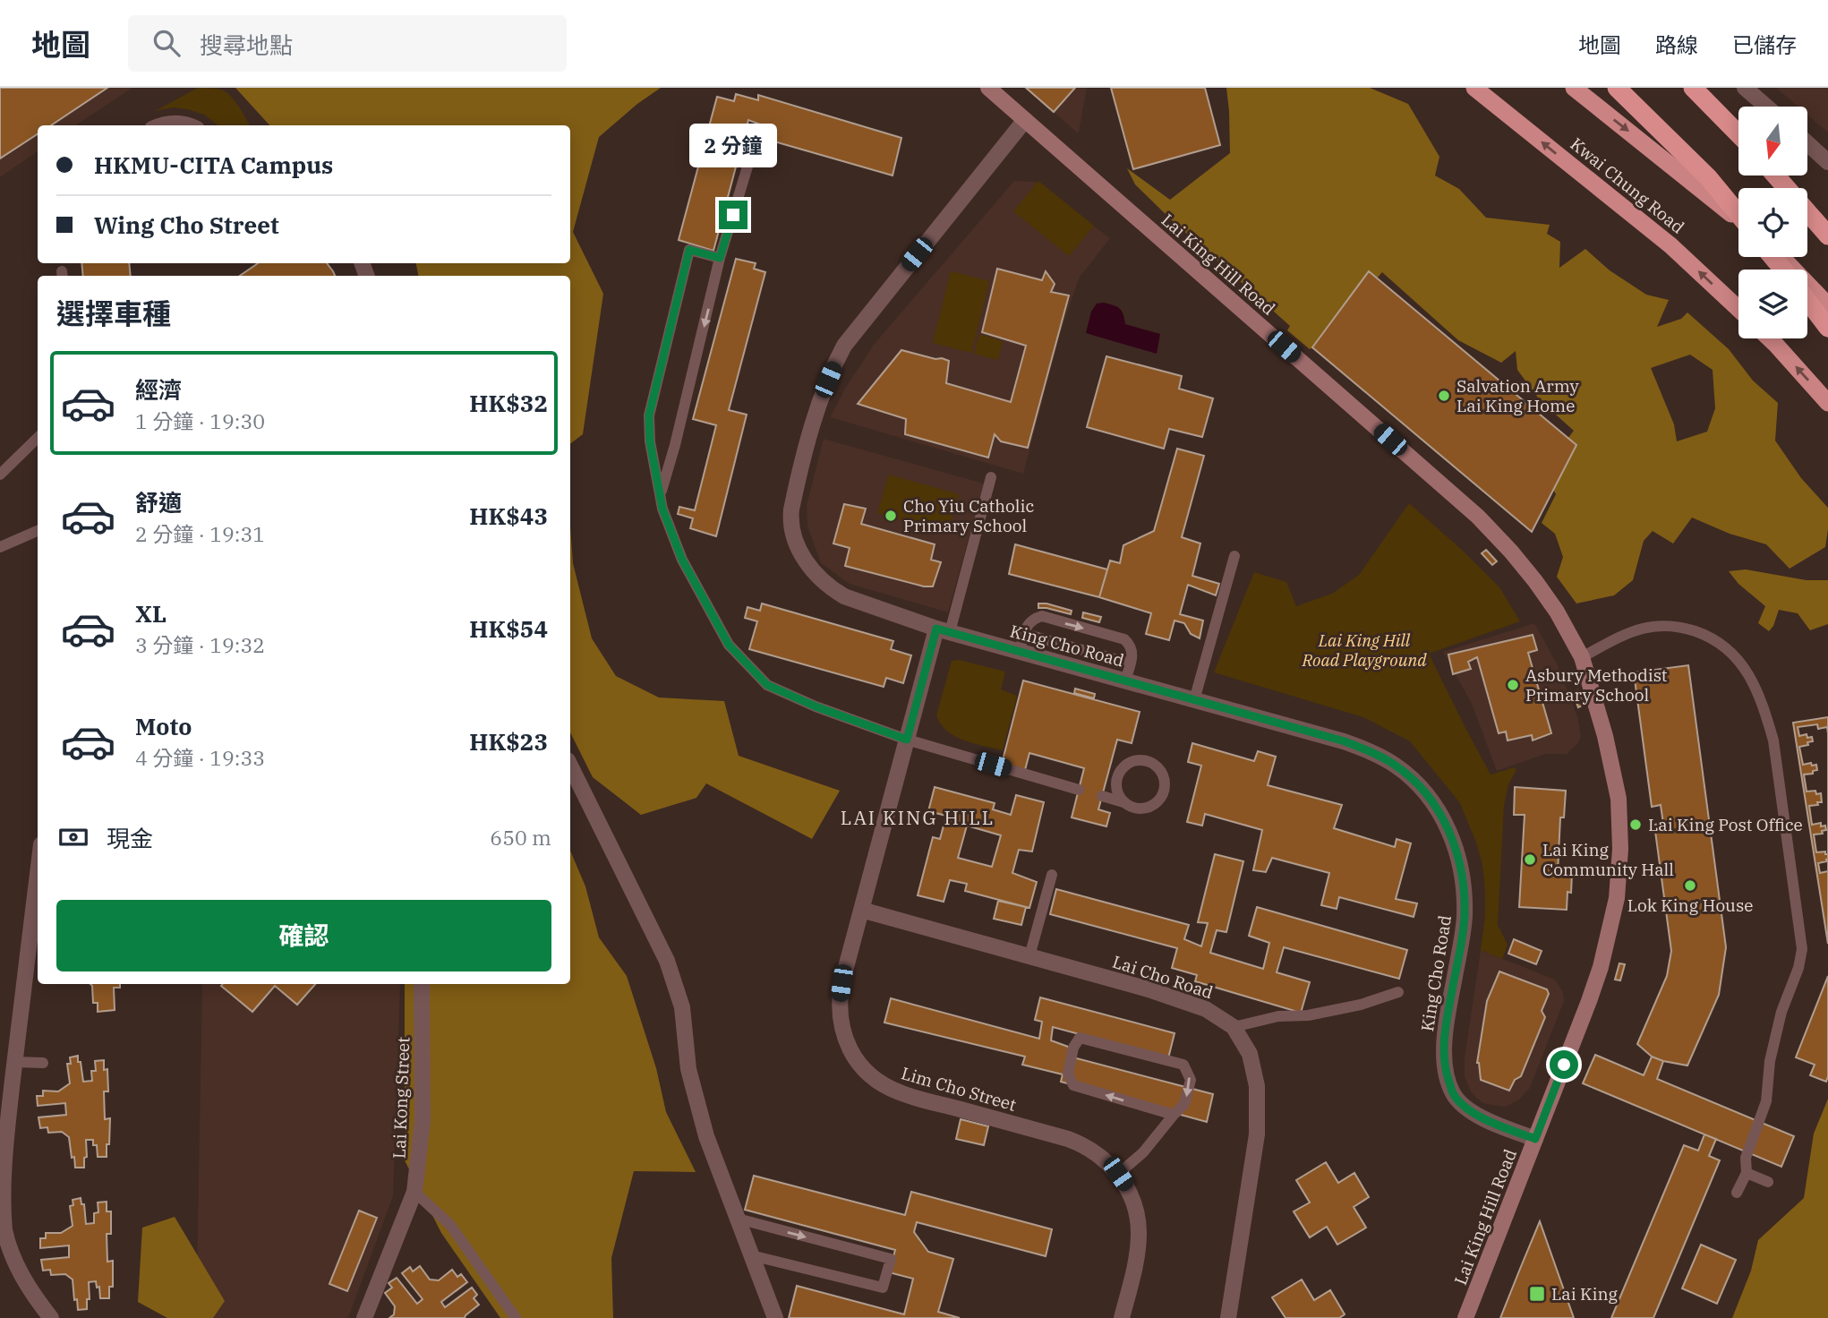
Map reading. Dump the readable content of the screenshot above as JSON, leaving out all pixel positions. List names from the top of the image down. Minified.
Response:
{"streets":{"highway":["Kwai Chung Road"],"main road":["Lai King Hill Road"],"street":["King Cho Road","Lai Cho Road","Lim Cho Street","Lai Kong Street"]},"crossings":[["Lai King Hill Road","King Cho Road"],["King Cho Road","Lim Cho Street"],["Lai Cho Road","Lim Cho Street"]],"districts":["LAI KING HILL"],"parks":["Lai King Hill Road Playground"],"places":{"other":["Salvation Army Lai King Home","Cho Yiu Catholic Primary School","Asbury Methodist Primary School","Lai King Post Office","Lai King Community Hall","Lok King House"],"transit":["Lai King"]},"north":"bottom","page":{"header":"地圖","search":"搜尋地點","nav":["地圖","路線","已儲存"],"bubble":"2 分鐘","banner":["HKMU-CITA Campus","Wing Cho Street"],"heading":"選擇車種","list":[{"name":"經濟","note":"1 分鐘 · 19:30","value":"HK$32"},{"name":"舒適","note":"2 分鐘 · 19:31","value":"HK$43"},{"name":"XL","note":"3 分鐘 · 19:32","value":"HK$54"},{"name":"Moto","note":"4 分鐘 · 19:33","value":"HK$23"}],"pay":["現金","650 m"],"buttons":"確認"}}
